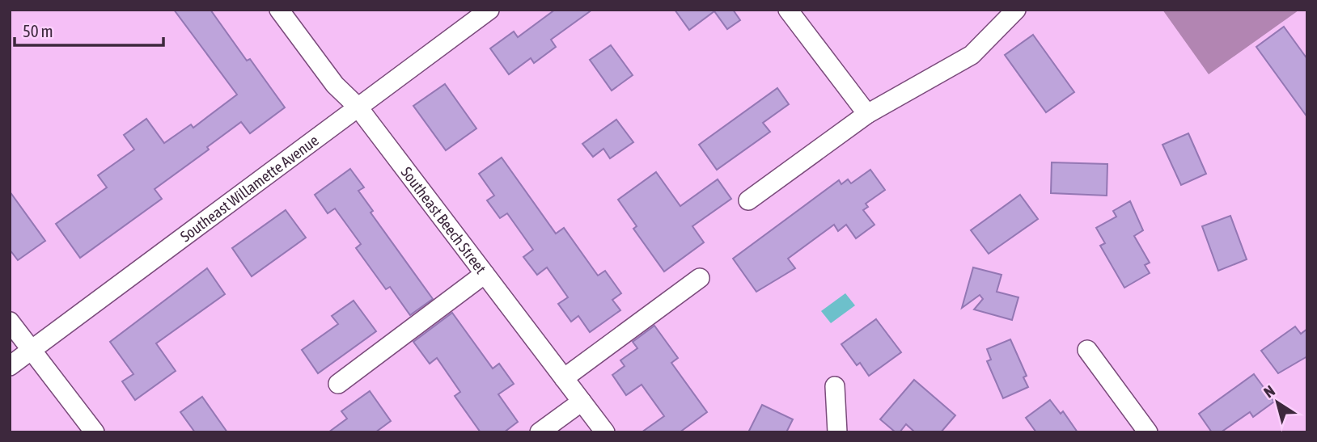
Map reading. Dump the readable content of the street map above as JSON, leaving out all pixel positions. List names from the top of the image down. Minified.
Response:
{"streets":{"street":["Southeast Willamette Avenue","Southeast Beech Street"]},"crossings":[["Southeast Willamette Avenue","Southeast Beech Street"]],"scale_bar":"50 m","north":"top left"}
